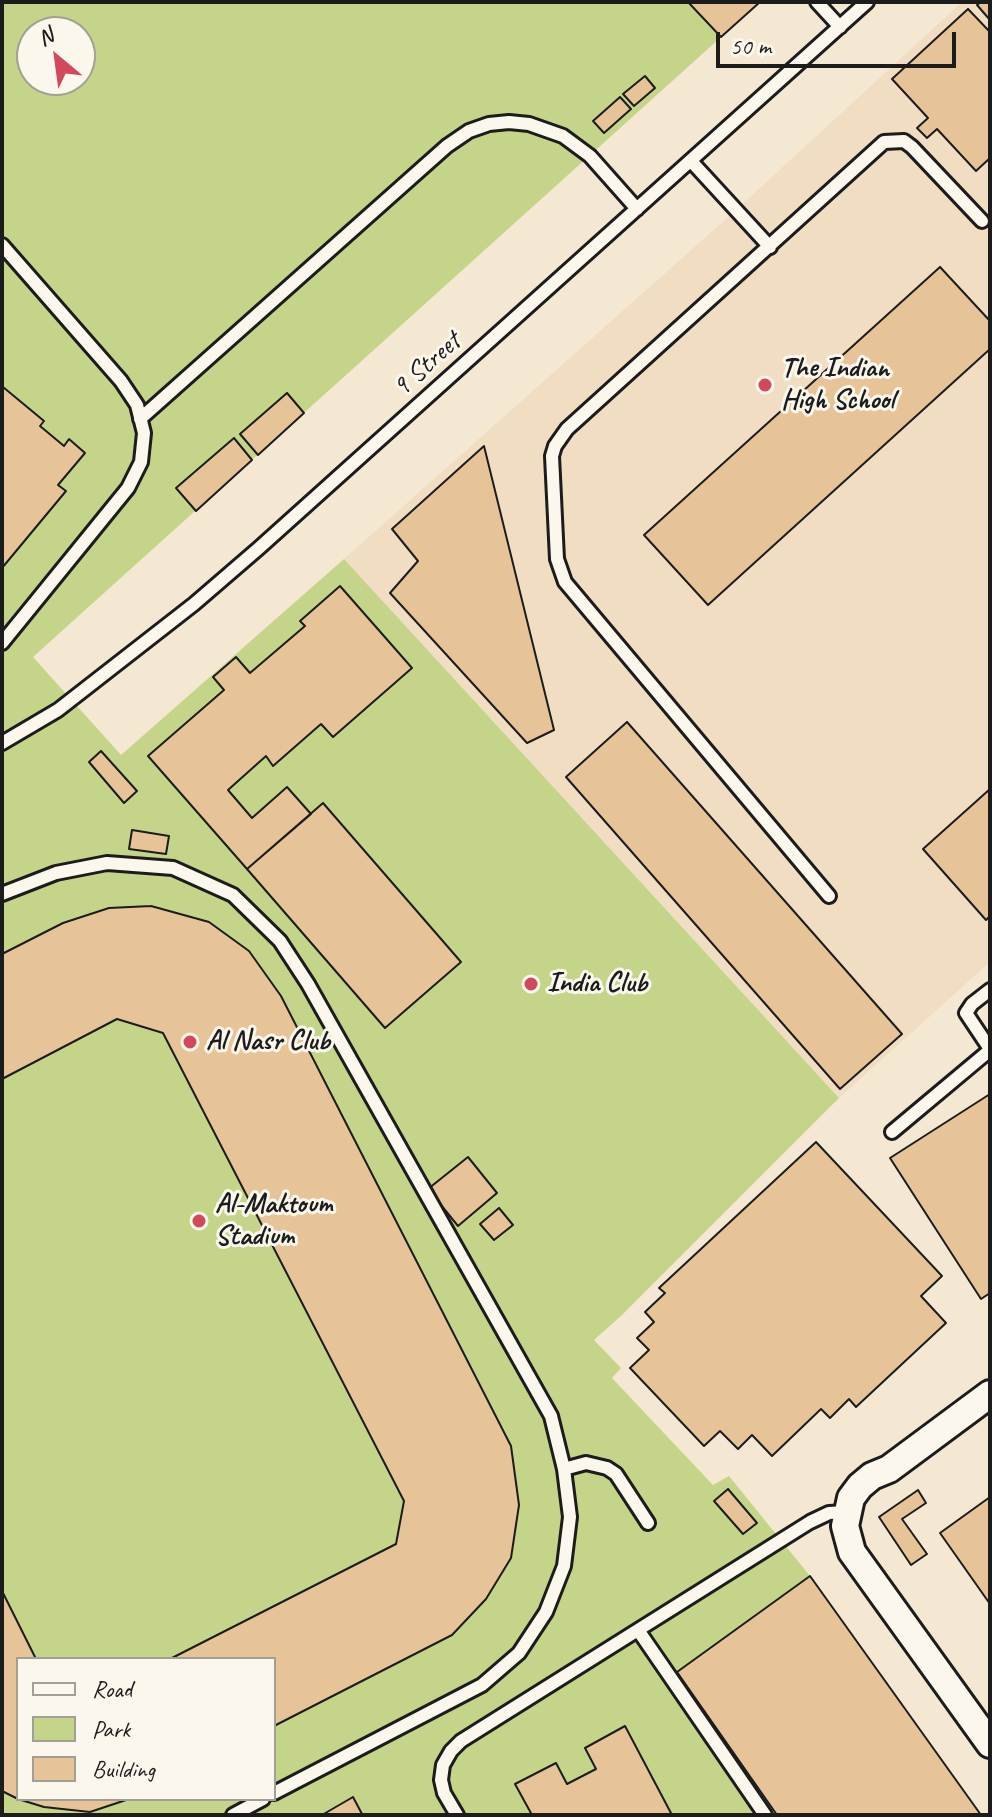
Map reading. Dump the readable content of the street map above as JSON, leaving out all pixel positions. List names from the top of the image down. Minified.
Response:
{"streets":{"lane":["9 Street"]},"places":["The Indian High School","India Club","Al Nasr Club","Al-Maktoum Stadium"],"legend":["Road","Park","Building"],"scale_bar":"50 m","north":"top left"}
